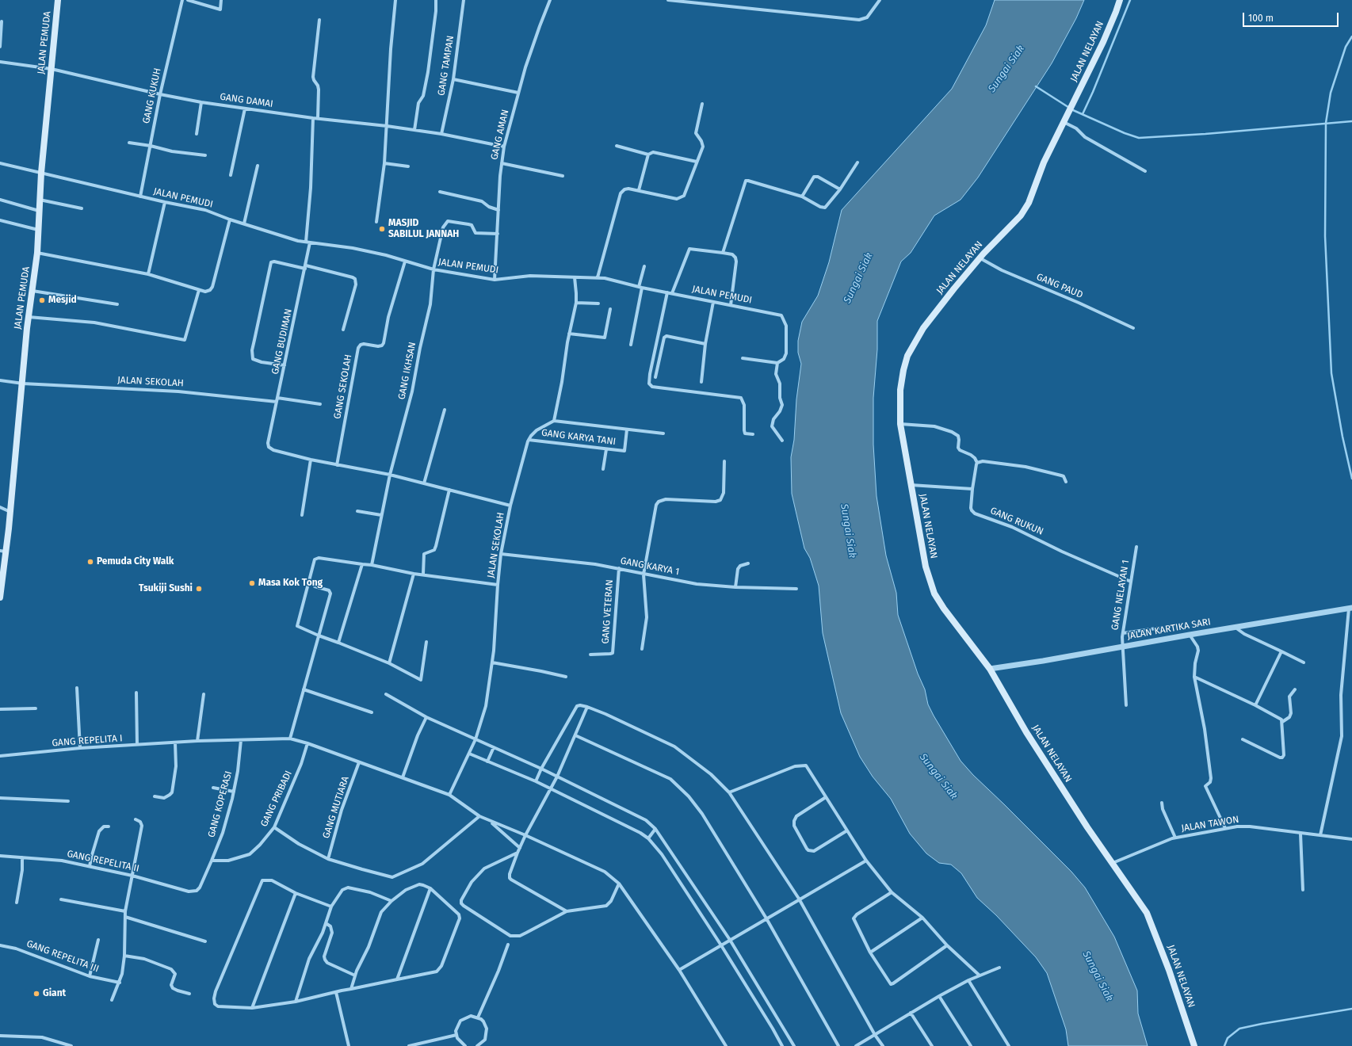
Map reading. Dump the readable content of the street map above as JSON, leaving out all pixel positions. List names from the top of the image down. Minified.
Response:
{"streets":{"main road":["JALAN PEMUDA","JALAN NELAYAN"],"street":["GANG TAMPAN","GANG KUKUH","GANG DAMAI","GANG AMAN","JALAN PEMUDI","GANG PAUD","GANG BUDIMAN","GANG IKHSAN","JALAN SEKOLAH","GANG SEKOLAH","GANG KARYA TANI","GANG RUKUN","GANG KARYA 1","GANG NELAYAN 1","GANG VETERAN","JALAN KARTIKA SARI","GANG REPELITA I","GANG PRIBADI","GANG KOPERASI","GANG MUTIARA","JALAN TAWON","GANG REPELITA II","GANG REPELITA III"]},"crossings":[["JALAN PEMUDA","GANG DAMAI"],["JALAN PEMUDA","JALAN PEMUDI"],["JALAN PEMUDA","JALAN SEKOLAH"],["JALAN NELAYAN","GANG PAUD"],["JALAN NELAYAN","JALAN KARTIKA SARI"],["JALAN NELAYAN","JALAN TAWON"],["GANG TAMPAN","GANG DAMAI"],["GANG KUKUH","GANG DAMAI"],["GANG KUKUH","JALAN PEMUDI"],["GANG DAMAI","GANG AMAN"],["GANG AMAN","JALAN PEMUDI"],["GANG AMAN","GANG IKHSAN"],["JALAN PEMUDI","GANG BUDIMAN"],["JALAN PEMUDI","GANG IKHSAN"],["JALAN PEMUDI","GANG SEKOLAH"],["GANG BUDIMAN","JALAN SEKOLAH"],["GANG IKHSAN","JALAN SEKOLAH"],["JALAN SEKOLAH","GANG SEKOLAH"],["JALAN SEKOLAH","GANG KARYA 1"],["JALAN SEKOLAH","GANG REPELITA I"],["GANG RUKUN","GANG NELAYAN 1"],["GANG KARYA 1","GANG VETERAN"],["GANG NELAYAN 1","JALAN KARTIKA SARI"],["GANG REPELITA I","GANG PRIBADI"],["GANG REPELITA I","GANG KOPERASI"],["GANG REPELITA I","GANG MUTIARA"],["GANG PRIBADI","GANG KOPERASI"],["GANG KOPERASI","GANG REPELITA II"]],"water":["Sungai Siak"],"places":["MASJID SABILUL JANNAH","Mesjid","Pemuda City Walk","Masa Kok Tong","Tsukiji Sushi","Giant"],"scale_bar":"100 m"}
